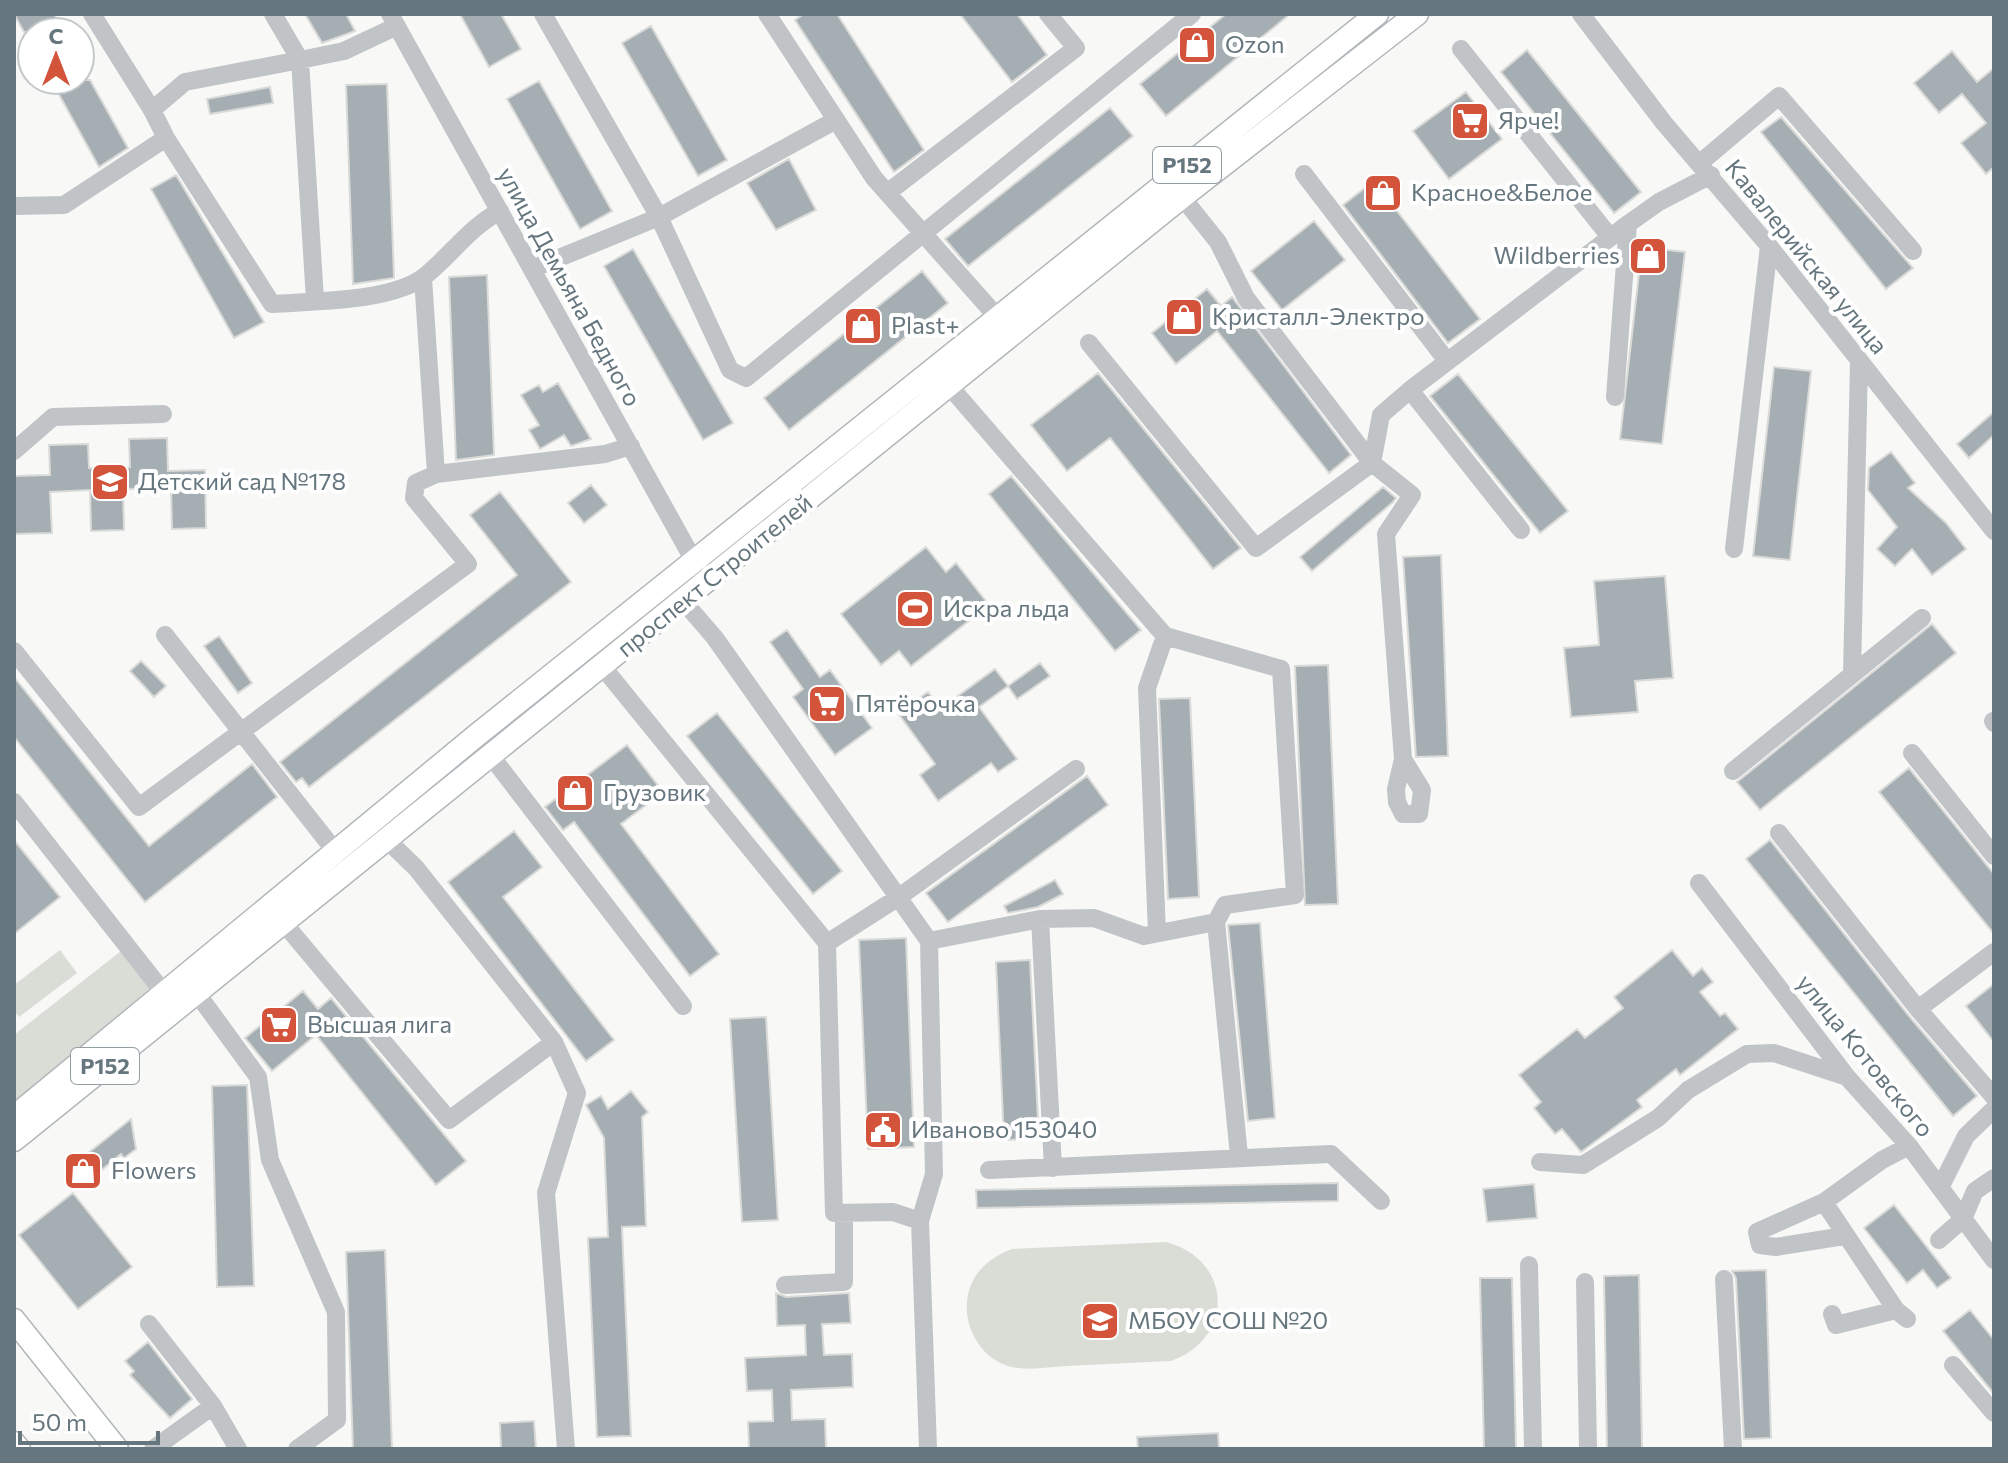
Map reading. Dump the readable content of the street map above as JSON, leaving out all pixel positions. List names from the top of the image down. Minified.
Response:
{"streets":{"main road":["Р152","проспект Строителей"],"street":["Кавалерийская улица","улица Демьяна Бедного","улица Котовского"]},"crossings":[["улица Демьяна Бедного","проспект Строителей"]],"places":{"shop":["Ozon","Красное&Белое","Wildberries","Кристалл-Электро","Plast+","Грузовик","Flowers"],"supermarket":["Ярче!","Пятёрочка","Высшая лига"],"school or university":["Детский сад №178","МБОУ СОШ №20"],"sports":["Искра льда"],"public building":["Иваново 153040"]},"scale_bar":"50 m","north":"top"}
